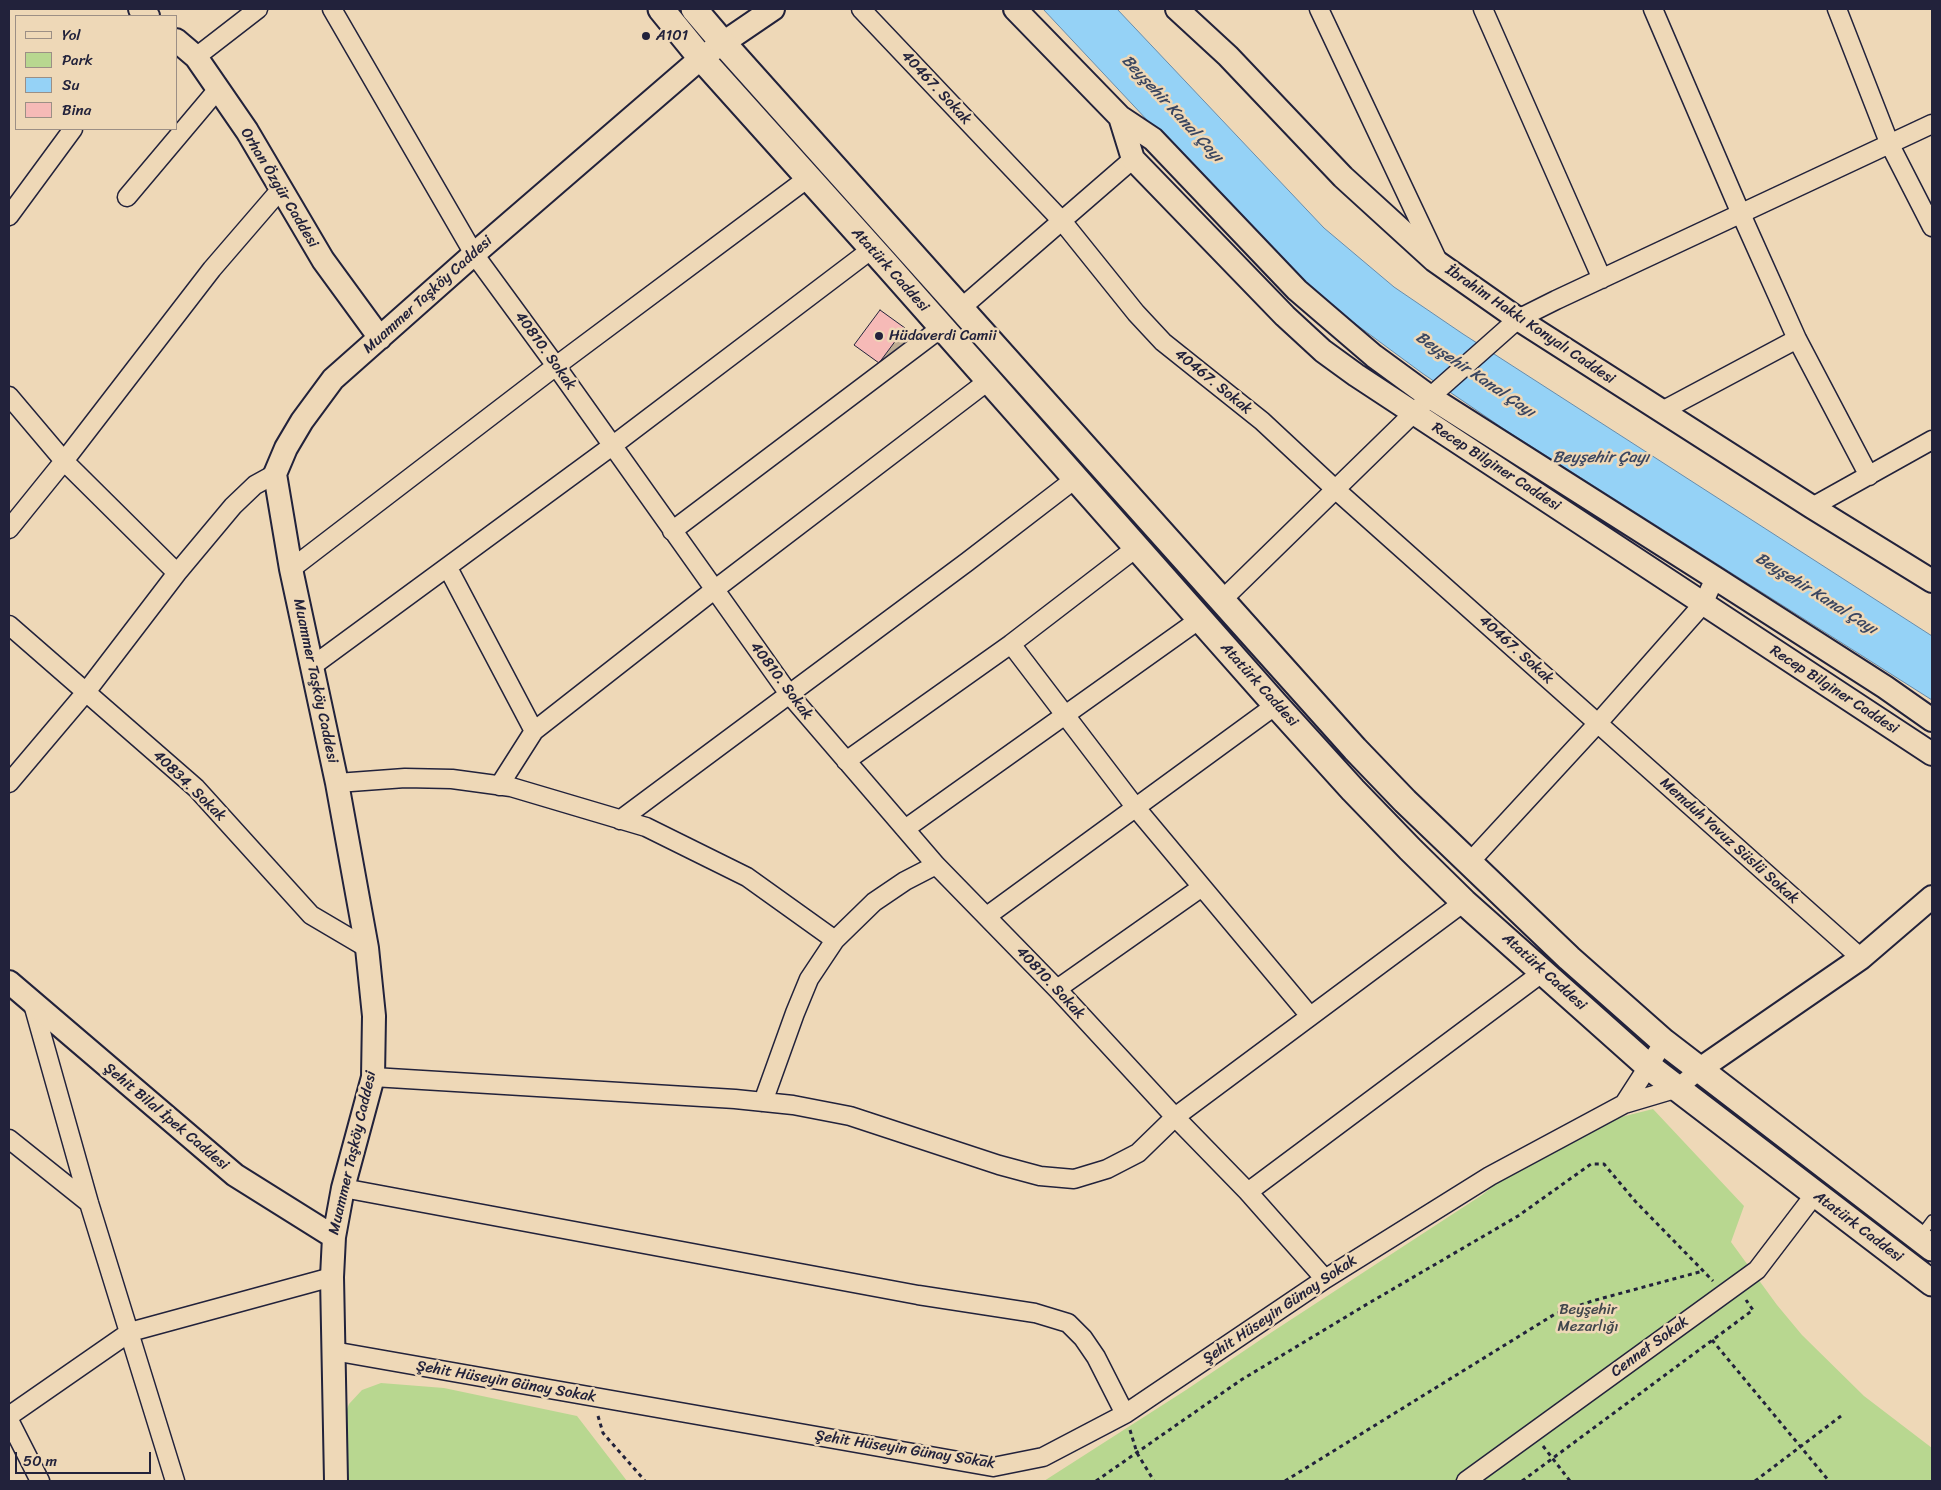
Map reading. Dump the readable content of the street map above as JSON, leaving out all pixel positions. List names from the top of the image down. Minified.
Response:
{"streets":{"main road":["Atatürk Caddesi"],"street":["40467. Sokak","Orhan Özgür Caddesi","Muammer Taşköy Caddesi","İbrahim Hakkı Konyalı Caddesi","40810. Sokak","Recep Bilginer Caddesi","40834. Sokak","Memduh Yavuz Süslü Sokak","Şehit Bilal İpek Caddesi","Şehit Hüseyin Günay Sokak","Cennet Sokak"]},"crossings":[["40467. Sokak","Memduh Yavuz Süslü Sokak"],["Orhan Özgür Caddesi","Muammer Taşköy Caddesi"],["Atatürk Caddesi","Muammer Taşköy Caddesi"],["Atatürk Caddesi","Şehit Hüseyin Günay Sokak"],["Atatürk Caddesi","Cennet Sokak"],["Muammer Taşköy Caddesi","40810. Sokak"],["Muammer Taşköy Caddesi","40834. Sokak"],["Muammer Taşköy Caddesi","Şehit Bilal İpek Caddesi"],["Muammer Taşköy Caddesi","Şehit Hüseyin Günay Sokak"],["40810. Sokak","Şehit Hüseyin Günay Sokak"]],"water":["Beyşehir Kanal Çayı","Beyşehir Çayı"],"parks":["Beyşehir Mezarlığı"],"places":["A101","Hüdaverdi Camii"],"legend":["Yol","Park","Su","Bina"],"scale_bar":"50 m"}
